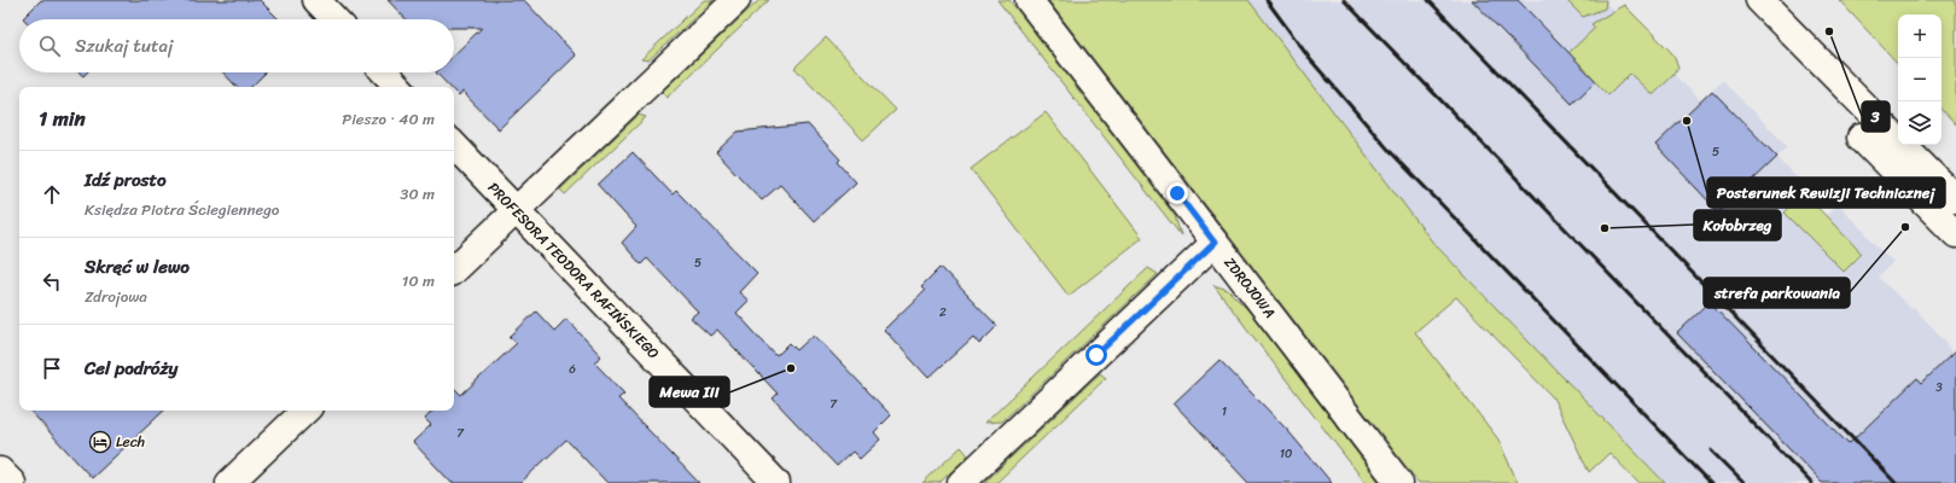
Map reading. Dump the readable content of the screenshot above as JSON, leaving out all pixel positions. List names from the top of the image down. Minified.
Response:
{"streets":{"street":["PROFESORA TEODORA RAFIŃSKIEGO","ZDROJOWA"]},"places":{"other":["3","Posterunek Rewizji Technicznej","strefa parkowania","Kołobrzeg","Mewa III"],"hotel":["Lech"]},"house_numbers":["5","5","2","6","3","7","1","7","10"],"page":{"map_buttons":["+","−"],"search":"Szukaj tutaj","heading":["1 min","Pieszo · 40 m"],"list":[["Idź prosto","Księdza Piotra Ściegiennego","30 m"],["Skręć w lewo","Zdrojowa","10 m"],"Cel podróży"]}}
